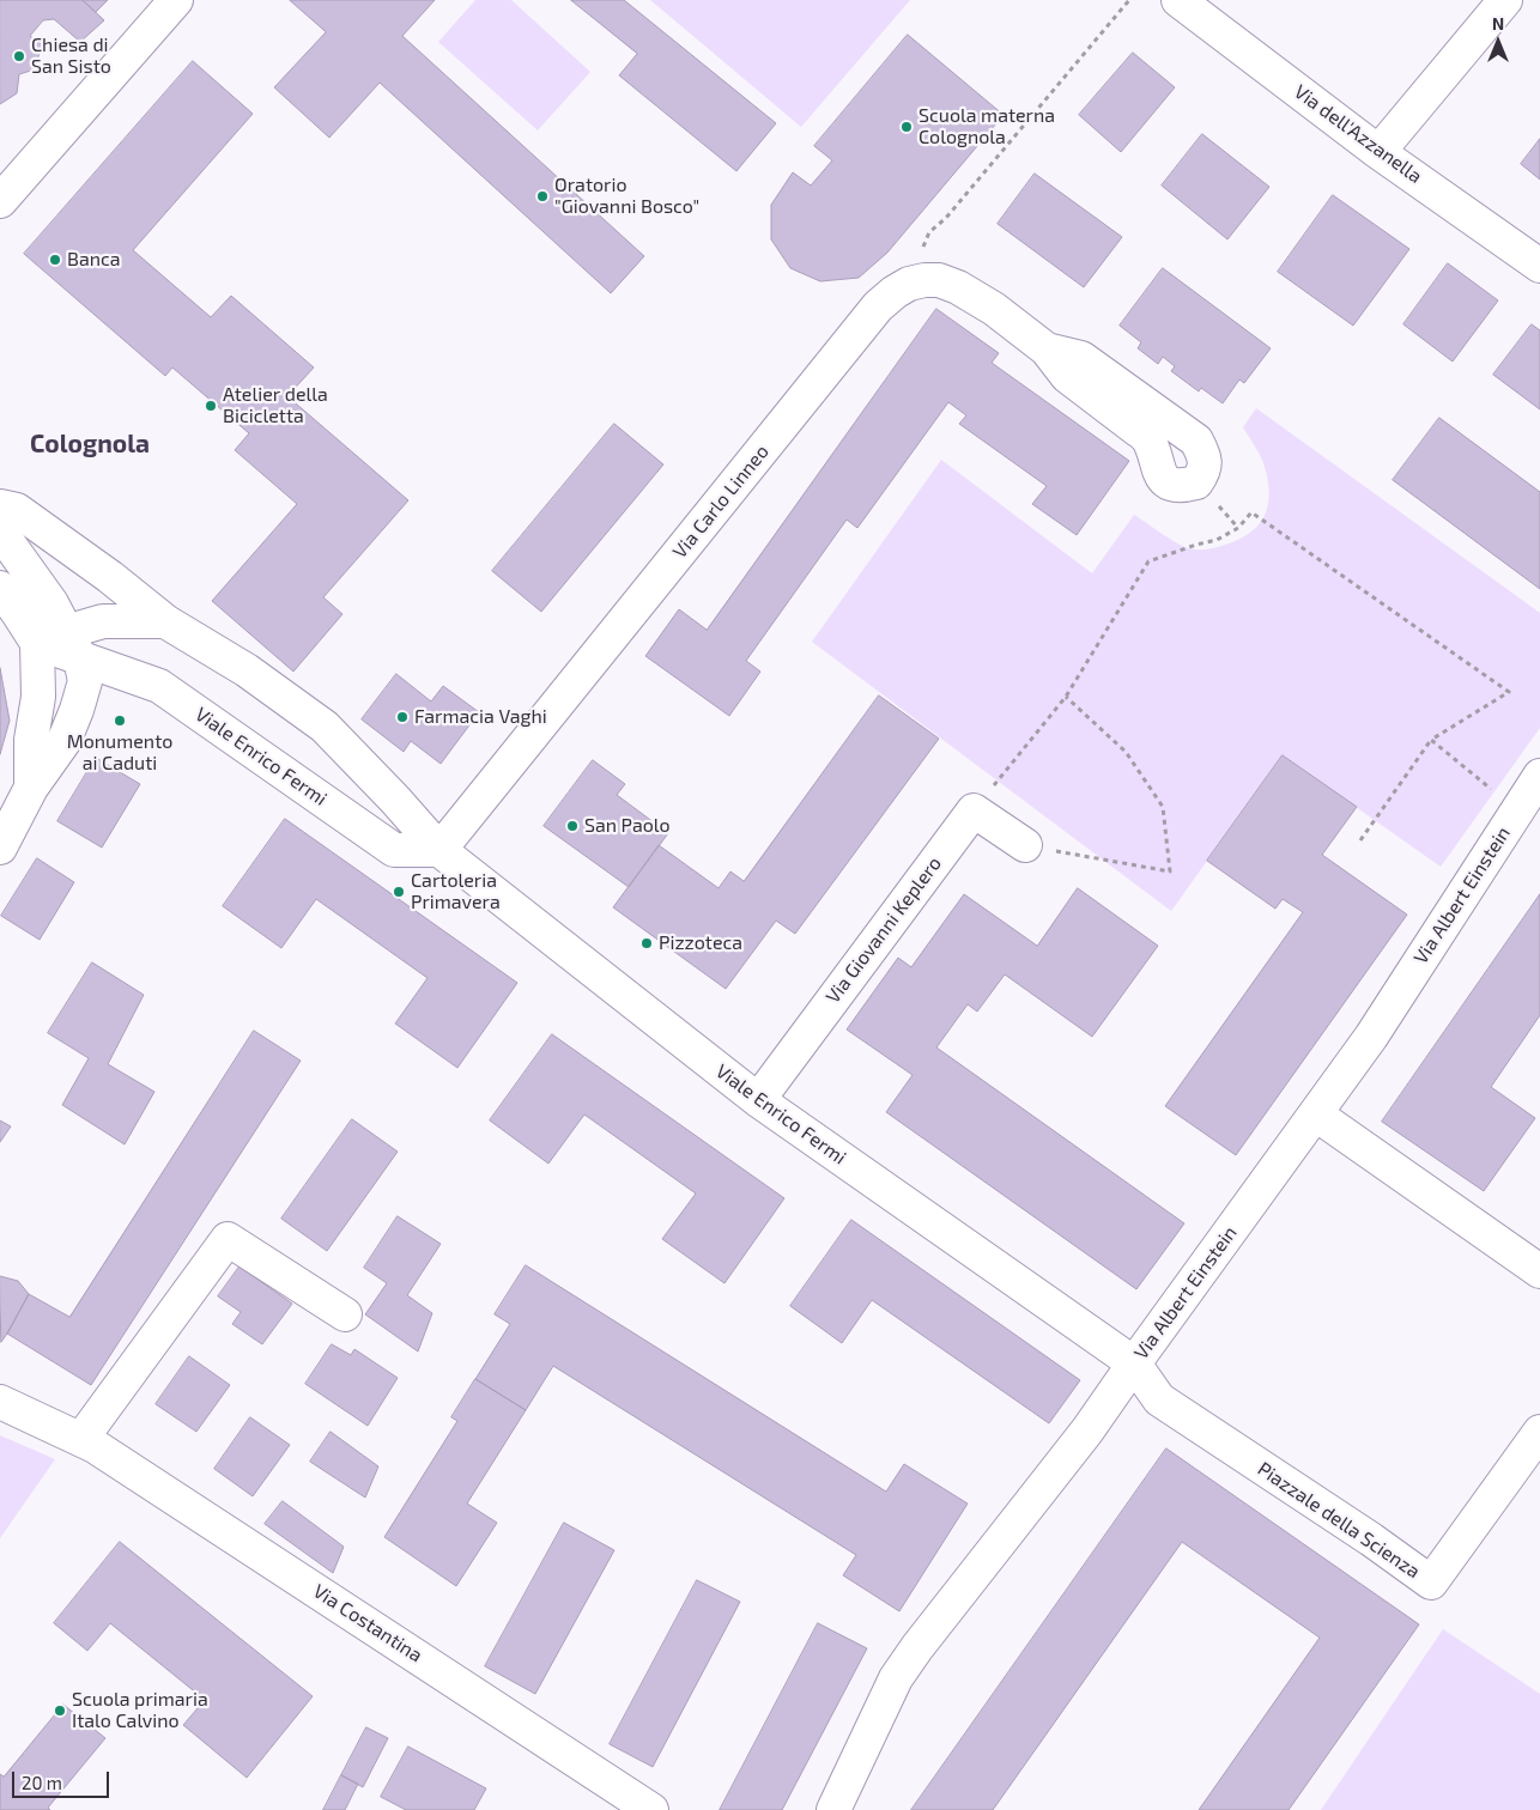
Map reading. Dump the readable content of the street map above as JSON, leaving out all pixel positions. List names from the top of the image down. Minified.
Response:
{"streets":{"street":["Via dell'Azzanella","Via Carlo Linneo","Viale Enrico Fermi","Via Albert Einstein","Via Giovanni Keplero","Piazzale della Scienza","Via Costantina"]},"crossings":[["Via Carlo Linneo","Viale Enrico Fermi"],["Viale Enrico Fermi","Via Albert Einstein"],["Viale Enrico Fermi","Via Giovanni Keplero"],["Viale Enrico Fermi","Piazzale della Scienza"],["Via Albert Einstein","Piazzale della Scienza"]],"districts":["Colognola"],"places":["Chiesa di San Sisto","Scuola materna Colognola","Oratorio \"Giovanni Bosco\"","Banca","Atelier della Bicicletta","Farmacia Vaghi","Monumento ai Caduti","San Paolo","Cartoleria Primavera","Pizzoteca","Scuola primaria Italo Calvino"],"scale_bar":"20 m","north":"top"}
